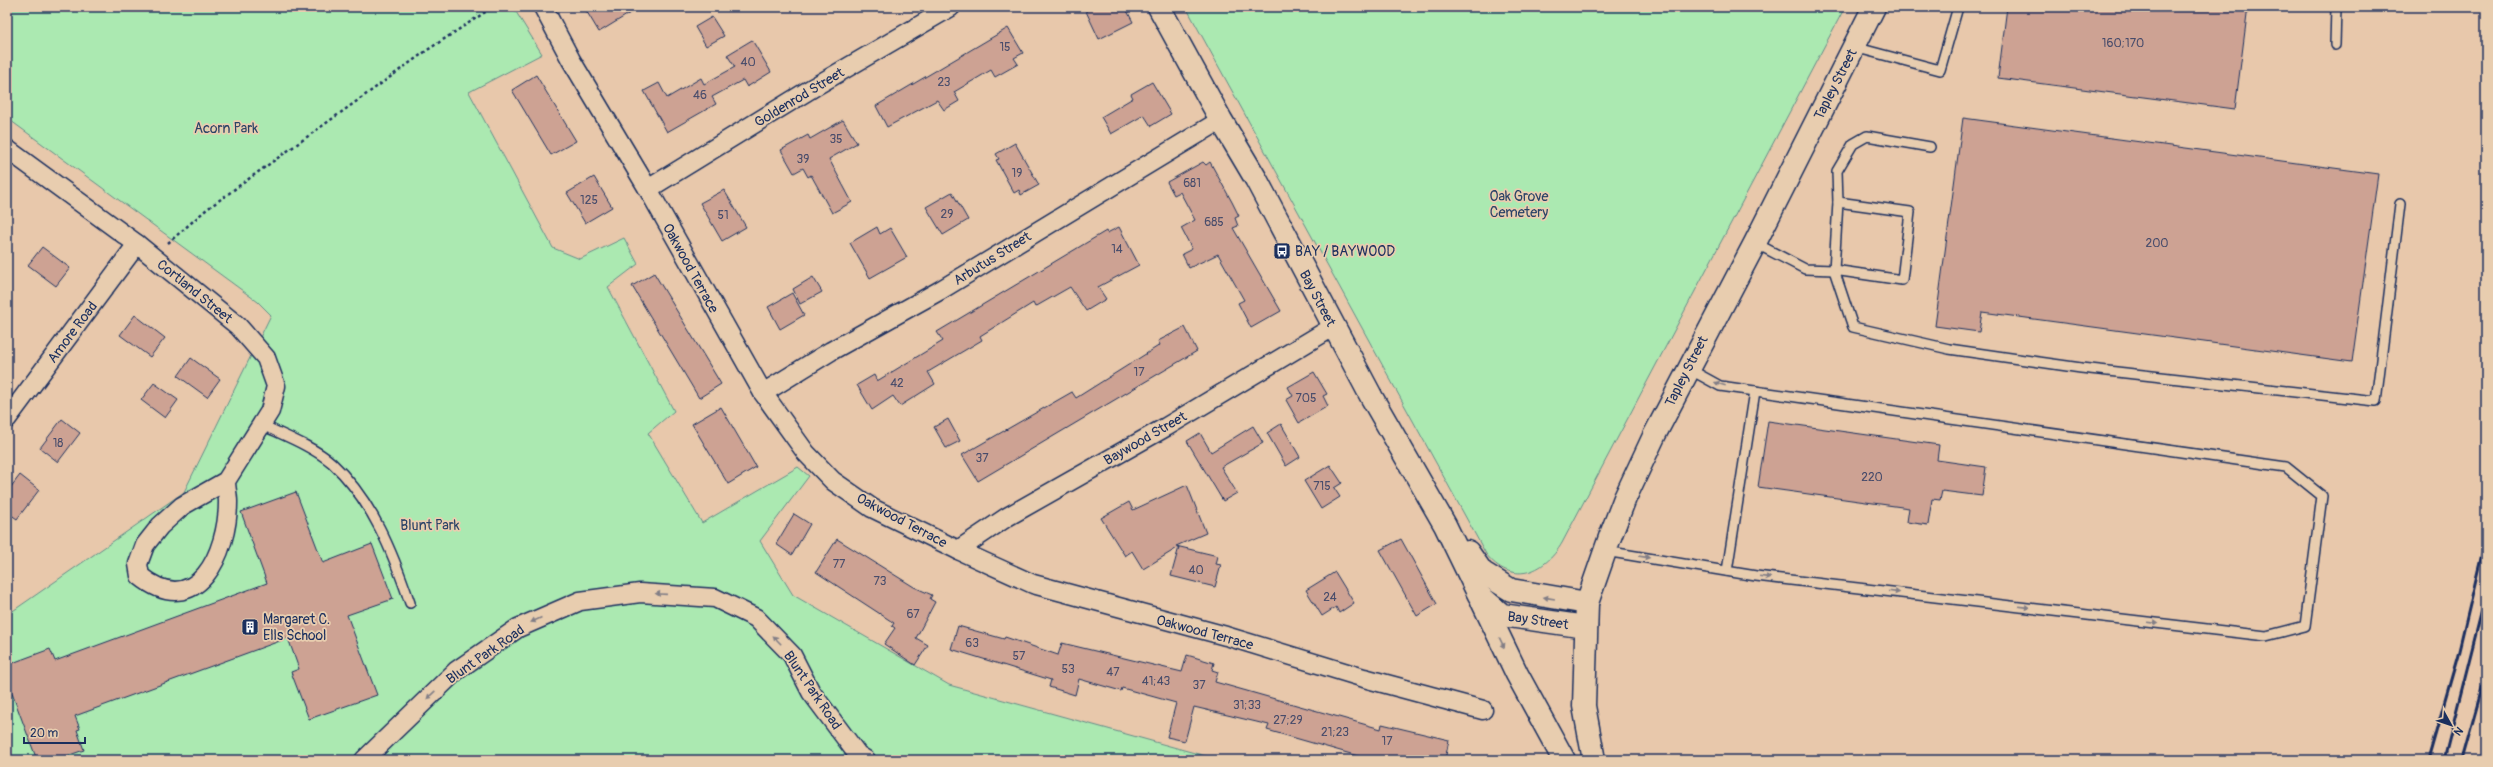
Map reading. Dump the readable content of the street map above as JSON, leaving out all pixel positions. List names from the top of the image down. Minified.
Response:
{"streets":{"main road":["Tapley Street","Bay Street"],"street":["Goldenrod Street","Arbutus Street","Oakwood Terrace","Cortland Street","Amore Road","Baywood Street","Blunt Park Road"]},"crossings":[["Tapley Street","Bay Street"],["Goldenrod Street","Oakwood Terrace"],["Arbutus Street","Oakwood Terrace"],["Arbutus Street","Bay Street"],["Oakwood Terrace","Baywood Street"],["Cortland Street","Amore Road"],["Bay Street","Baywood Street"]],"parks":["Acorn Park","Oak Grove Cemetery","Blunt Park"],"places":{"bus stop":["BAY / BAYWOOD"],"building":["Margaret C. Ells School"]},"house_numbers":["160;170","15","40","23","46","35","39","19","681","125","29","51","685","200","14","17","42","705","18","37","220","715","77","40","73","24","67","63","57","53","47","41;43","37","31;33","27;29","21;23","17"],"scale_bar":"20 m","north":"bottom right"}
